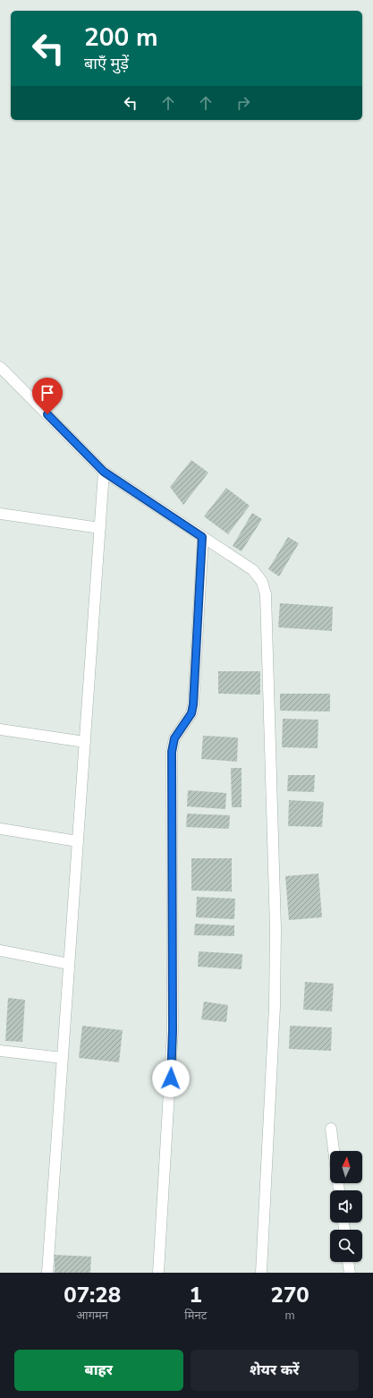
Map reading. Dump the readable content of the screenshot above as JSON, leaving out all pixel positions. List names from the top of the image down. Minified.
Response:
{"north":"top","page":{"turn":["200 m","बाएँ मुड़ें"],"eta":["07:28","आगमन","1","मिनट","270","m"],"buttons":["बाहर","शेयर करें"]}}
